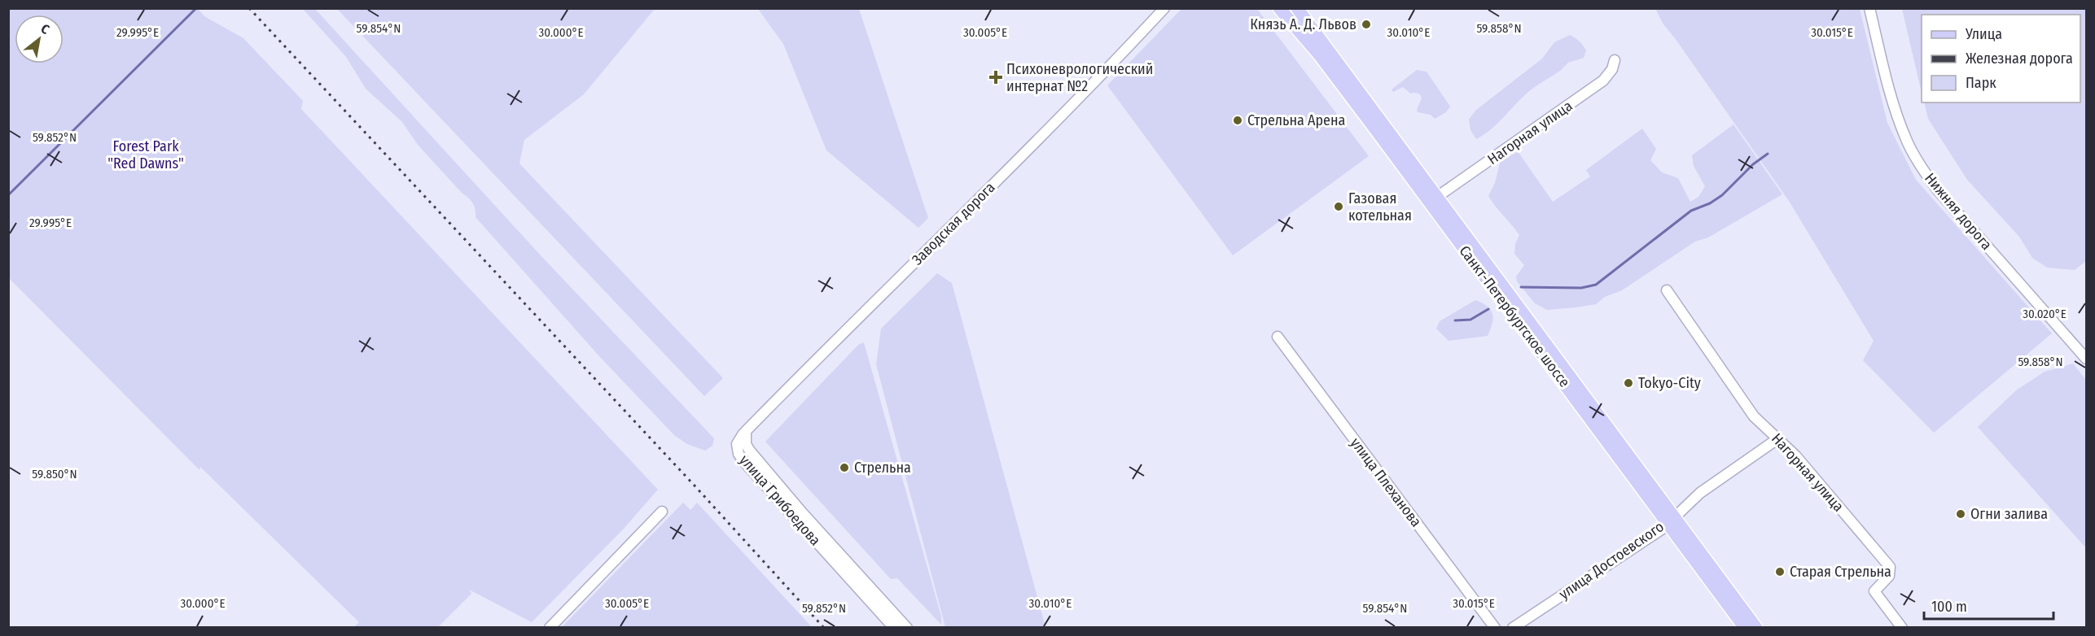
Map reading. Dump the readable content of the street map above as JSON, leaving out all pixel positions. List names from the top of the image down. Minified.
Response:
{"streets":{"main road":["Санкт-Петербургское шоссе"],"street":["Нагорная улица","Нижняя дорога","Заводская дорога","улица Плеханова","улица Грибоедова","улица Достоевского"]},"crossings":[["Нагорная улица","Санкт-Петербургское шоссе"],["Нагорная улица","улица Достоевского"],["Заводская дорога","улица Грибоедова"],["Санкт-Петербургское шоссе","улица Достоевского"]],"parks":["Forest Park \"Red Dawns\""],"places":{"other":["Князь А. Д. Львов","Стрельна Арена","Газовая котельная","Tokyo-City","Стрельна","Огни залива","Старая Стрельна"],"health":["Психоневрологический интернат №2"]},"legend":["Улица","Железная дорога","Парк"],"scale_bar":"100 m","north":"top right","coordinates":["59.854°N","59.858°N","29.995°E","30.000°E","30.005°E","30.010°E","30.015°E","59.852°N","30.020°E","59.850°N"]}
